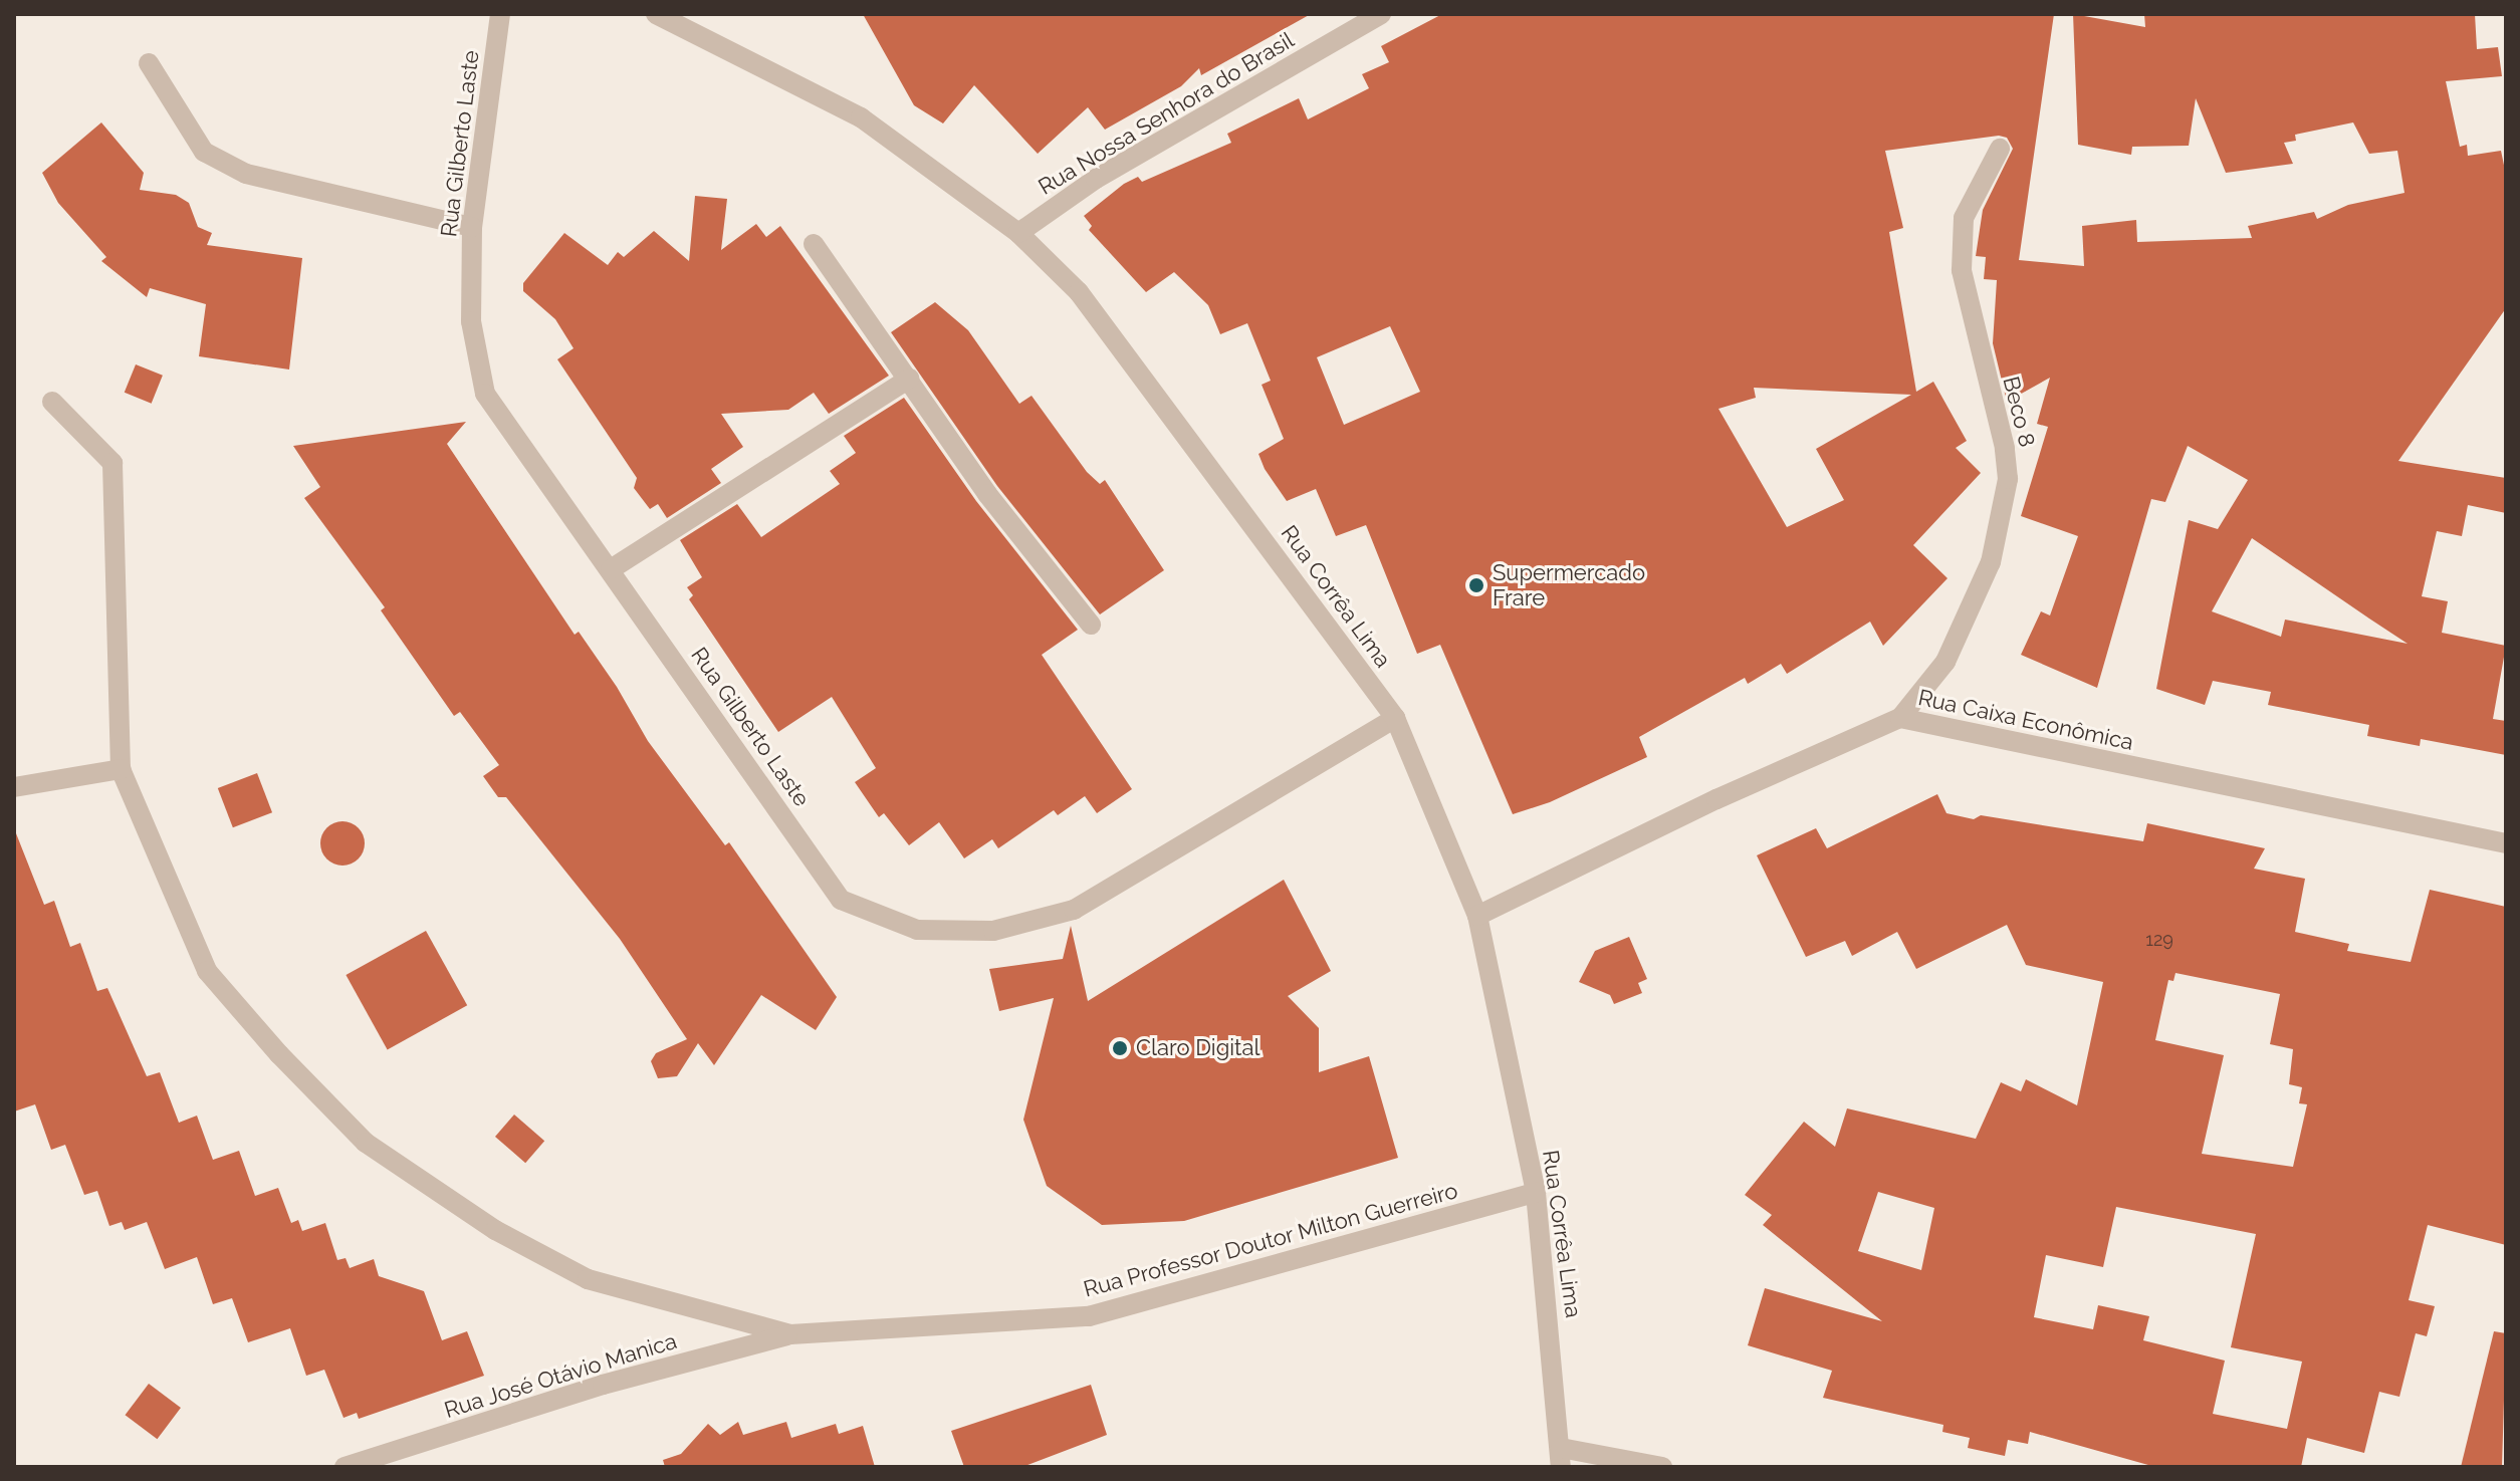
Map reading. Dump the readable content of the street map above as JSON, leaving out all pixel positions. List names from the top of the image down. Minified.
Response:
{"streets":{"street":["Rua Nossa Senhora do Brasil","Rua Gilberto Laste","Beco 8","Rua Corrêa Lima","Rua Caixa Econômica","Rua Professor Doutor Milton Guerreiro","Rua José Otávio Manica"]},"crossings":[["Rua Nossa Senhora do Brasil","Rua Corrêa Lima"],["Rua Gilberto Laste","Rua Corrêa Lima"],["Beco 8","Rua Caixa Econômica"],["Rua Corrêa Lima","Rua Caixa Econômica"],["Rua Corrêa Lima","Rua Professor Doutor Milton Guerreiro"],["Rua Professor Doutor Milton Guerreiro","Rua José Otávio Manica"]],"places":["Supermercado Frare","Claro Digital"],"house_numbers":["129"]}
